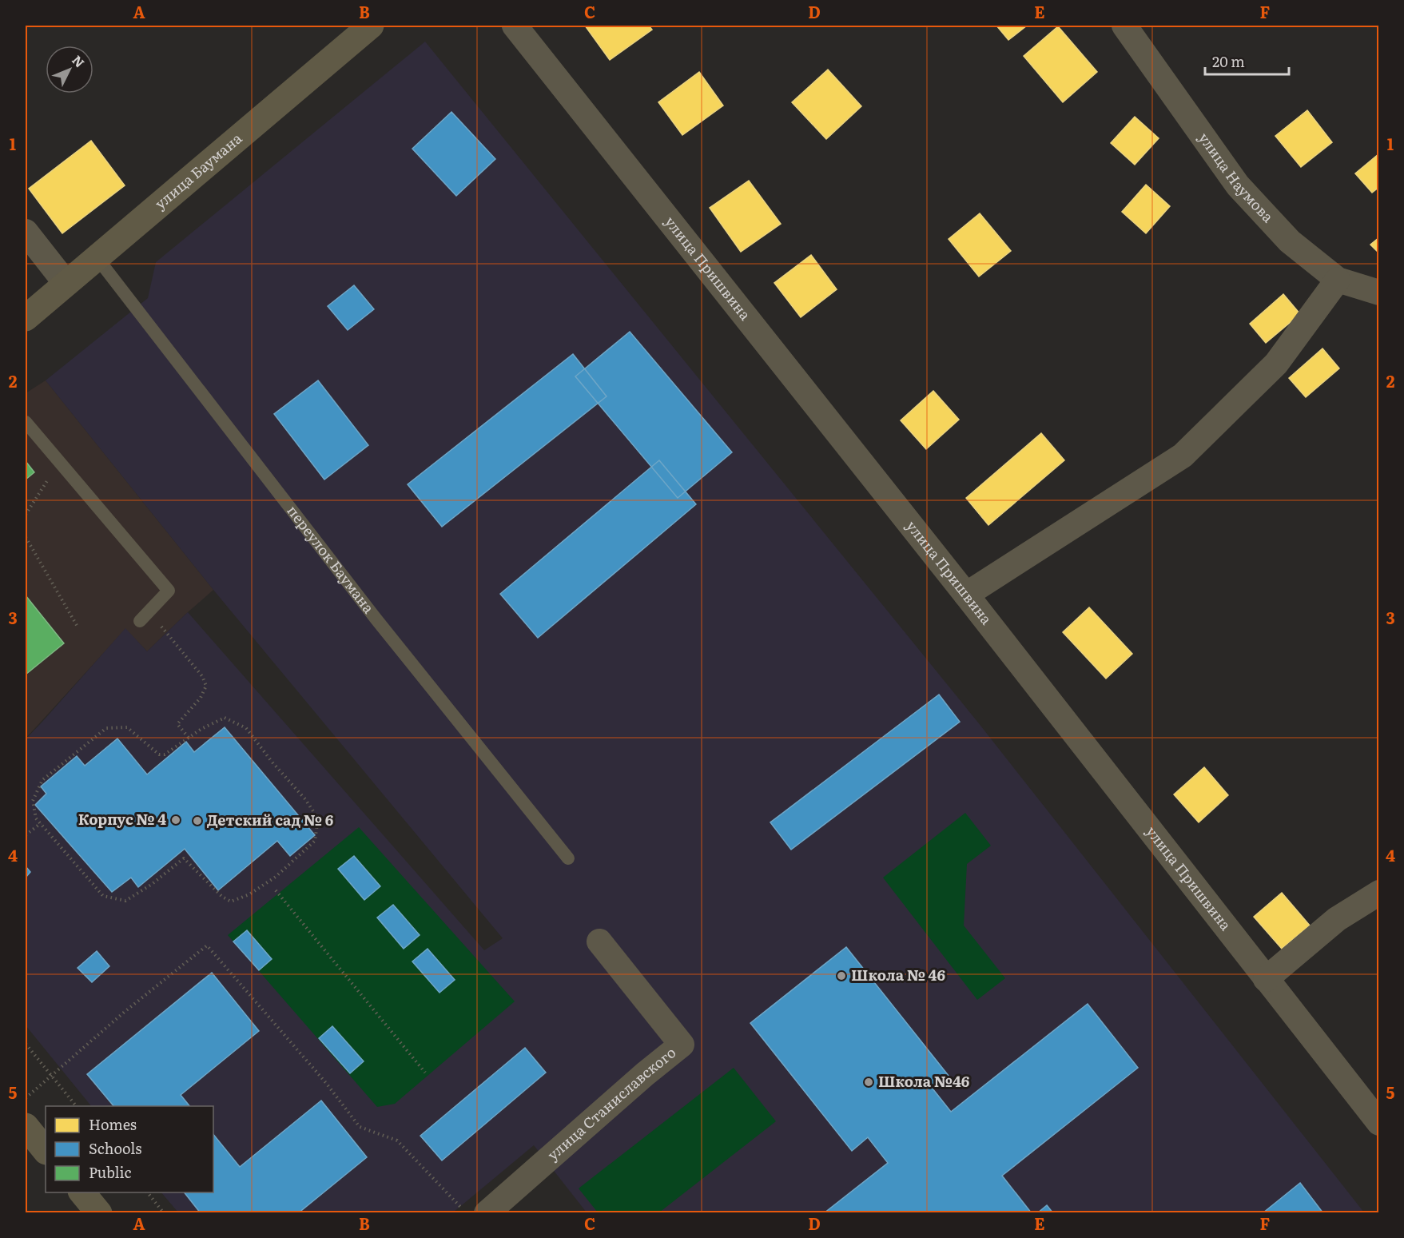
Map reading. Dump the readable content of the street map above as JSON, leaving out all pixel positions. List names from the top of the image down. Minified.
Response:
{"streets":{"main road":["улица Баумана"],"street":["улица Наумова","улица Пришвина","улица Станиславского"],"lane":["переулок Баумана"]},"crossings":[["улица Баумана","переулок Баумана"]],"places":["Корпус № 4","Детский сад № 6","Школа № 46","Школа №46"],"legend":["Homes","Schools","Public"],"scale_bar":"20 m","north":"top right","grid":{"columns":["A","B","C","D","E","F"],"rows":["1","2","3","4","5"]}}
